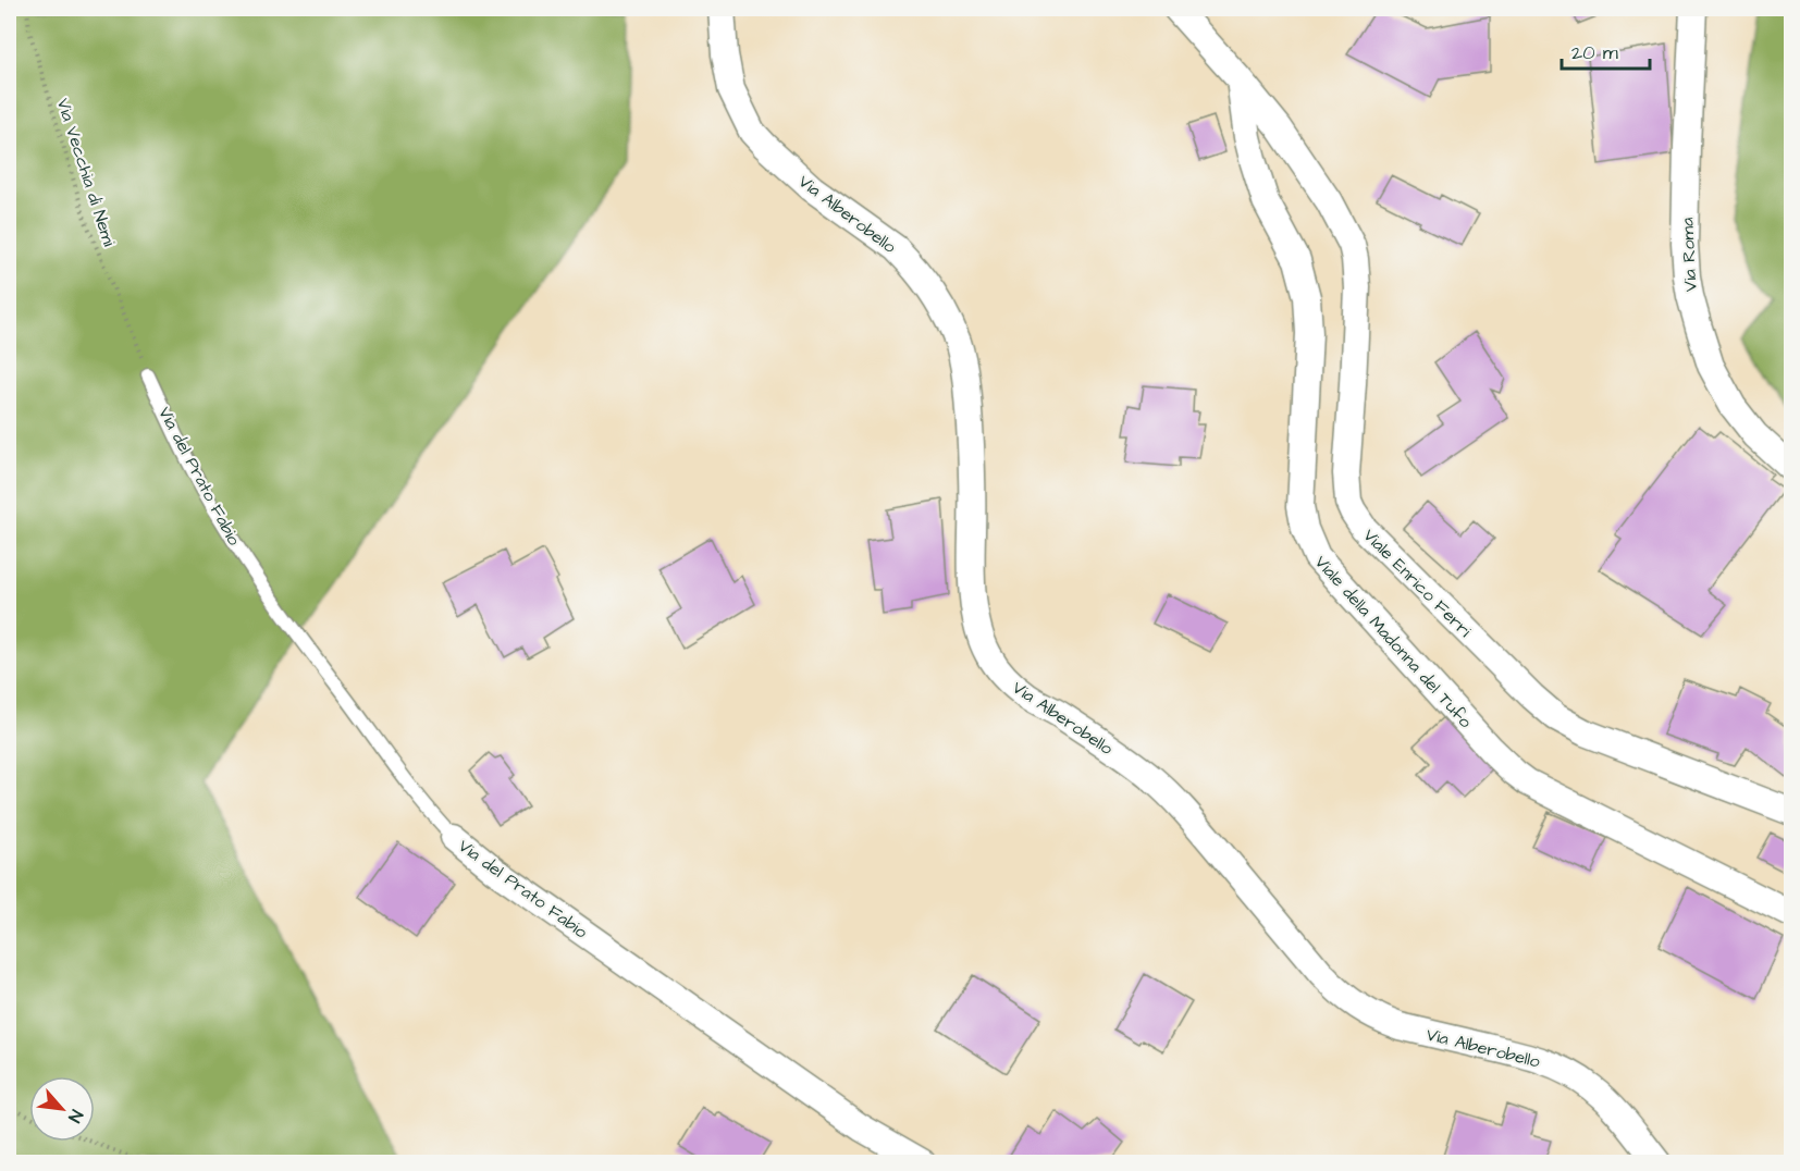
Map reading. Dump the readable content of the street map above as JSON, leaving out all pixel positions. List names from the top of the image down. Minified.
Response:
{"streets":{"street":["Via Alberobello","Via Roma","Via del Prato Fabio","Viale Enrico Ferri","Viale della Madonna del Tufo"],"path":["Via Vecchia di Nemi"]},"crossings":[["Via Vecchia di Nemi","Via del Prato Fabio"],["Viale Enrico Ferri","Viale della Madonna del Tufo"]],"scale_bar":"20 m","north":"bottom right"}
